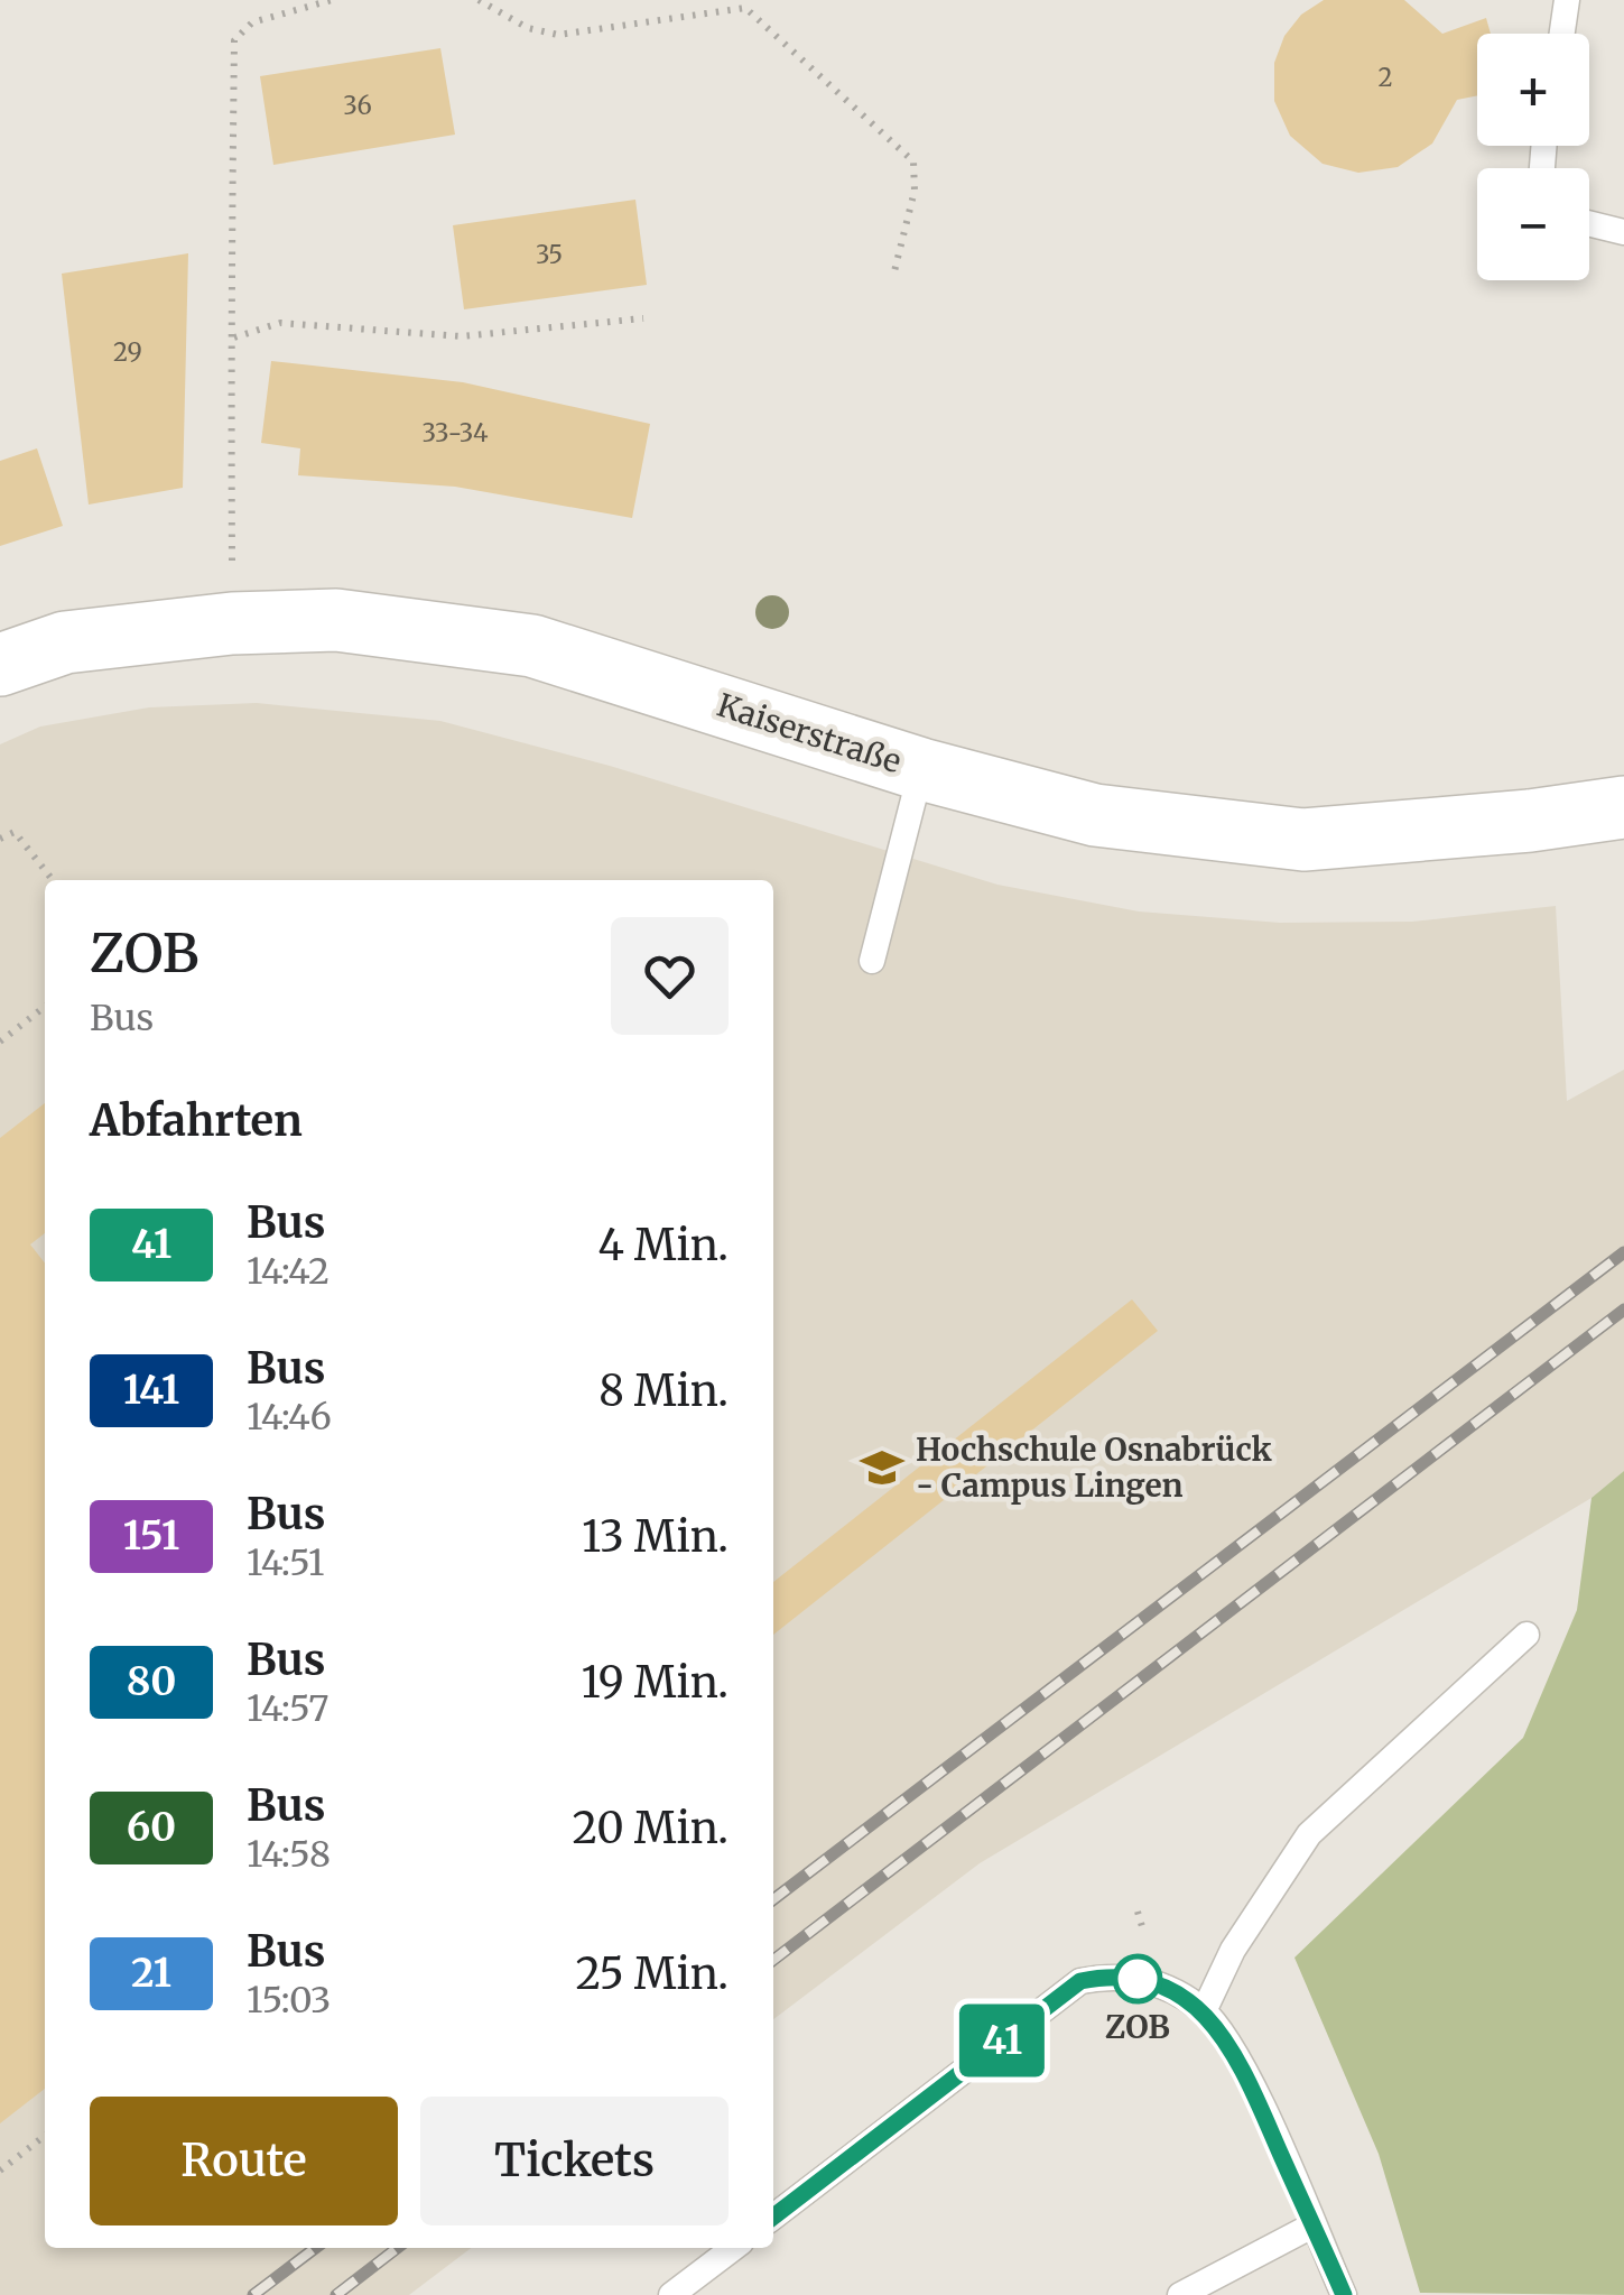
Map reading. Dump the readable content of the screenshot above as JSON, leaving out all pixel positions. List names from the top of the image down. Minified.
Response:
{"streets":{"main road":["Kaiserstraße"]},"places":{"school or university":["Hochschule Osnabrück - Campus Lingen"],"other":["ZOB"]},"lines":["bus line 41"],"house_numbers":["2","36","35","29","33-34"],"page":{"on_map":"41","map_buttons":["+","−"],"heading":[["ZOB","Bus"],"Abfahrten"],"list":[{"mark":"41","name":"Bus","note":"14:42","value":"4 Min."},{"mark":"141","name":"Bus","note":"14:46","value":"8 Min."},{"mark":"151","name":"Bus","note":"14:51","value":"13 Min."},{"mark":"80","name":"Bus","note":"14:57","value":"19 Min."},{"mark":"60","name":"Bus","note":"14:58","value":"20 Min."},{"mark":"21","name":"Bus","note":"15:03","value":"25 Min."}],"buttons":["Route","Tickets"]}}
